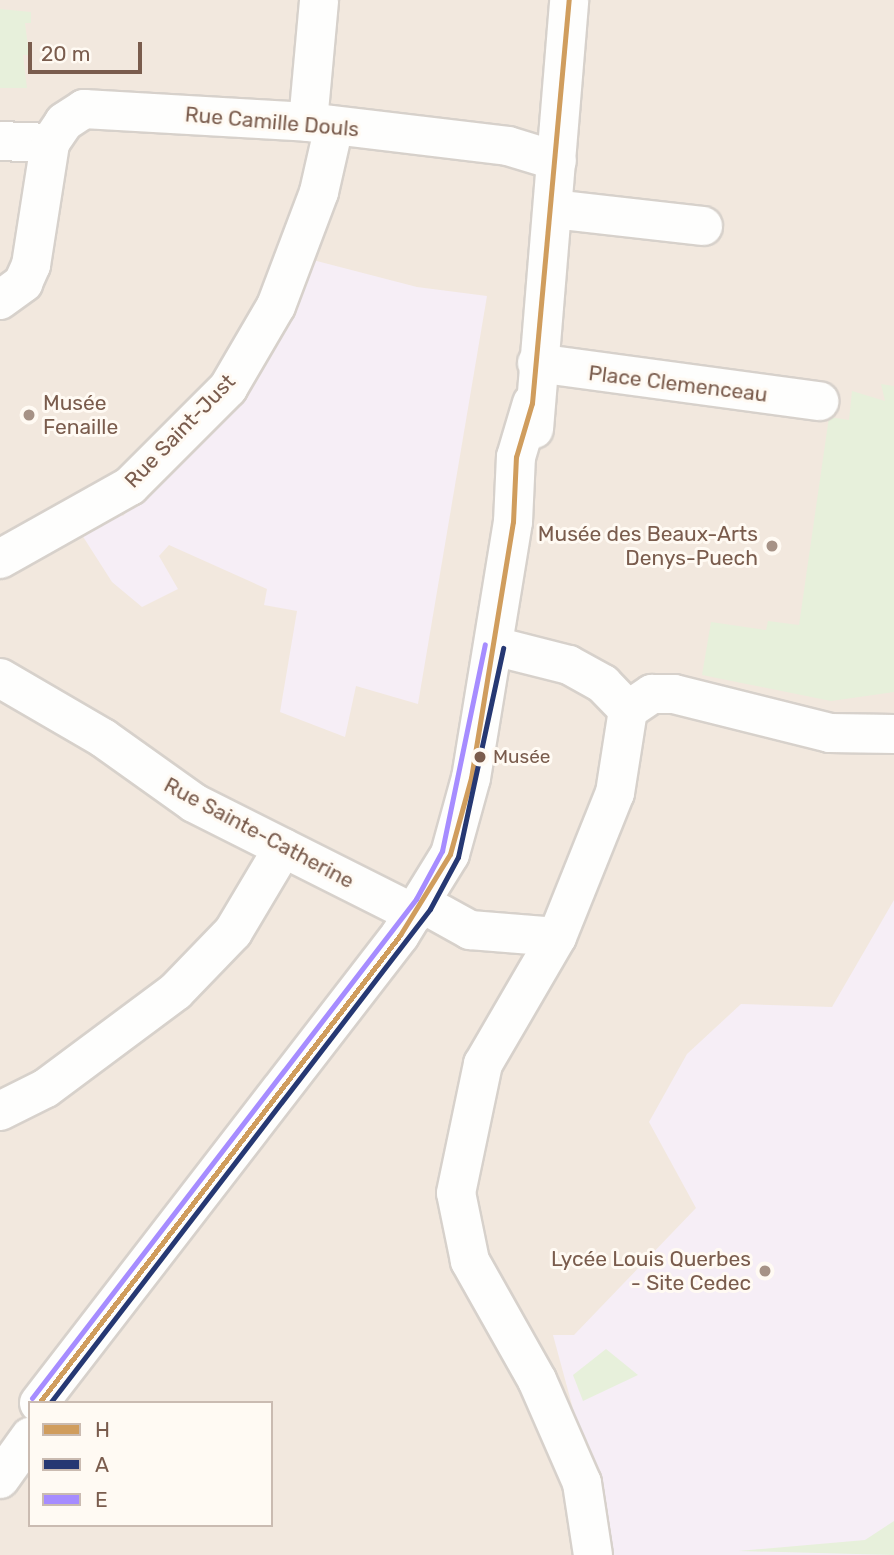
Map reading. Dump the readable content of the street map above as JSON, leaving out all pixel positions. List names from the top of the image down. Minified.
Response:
{"streets":{"street":["Rue Camille Douls","Place Clemenceau","Rue Saint-Just","Rue Sainte-Catherine"]},"crossings":[["Rue Camille Douls","Rue Saint-Just"]],"places":["Musée Fenaille","Musée des Beaux-Arts Denys-Puech","Musée","Lycée Louis Querbes - Site Cedec"],"lines":["transit line H","transit line E","transit line A"],"legend":["H","A","E"],"scale_bar":"20 m"}
